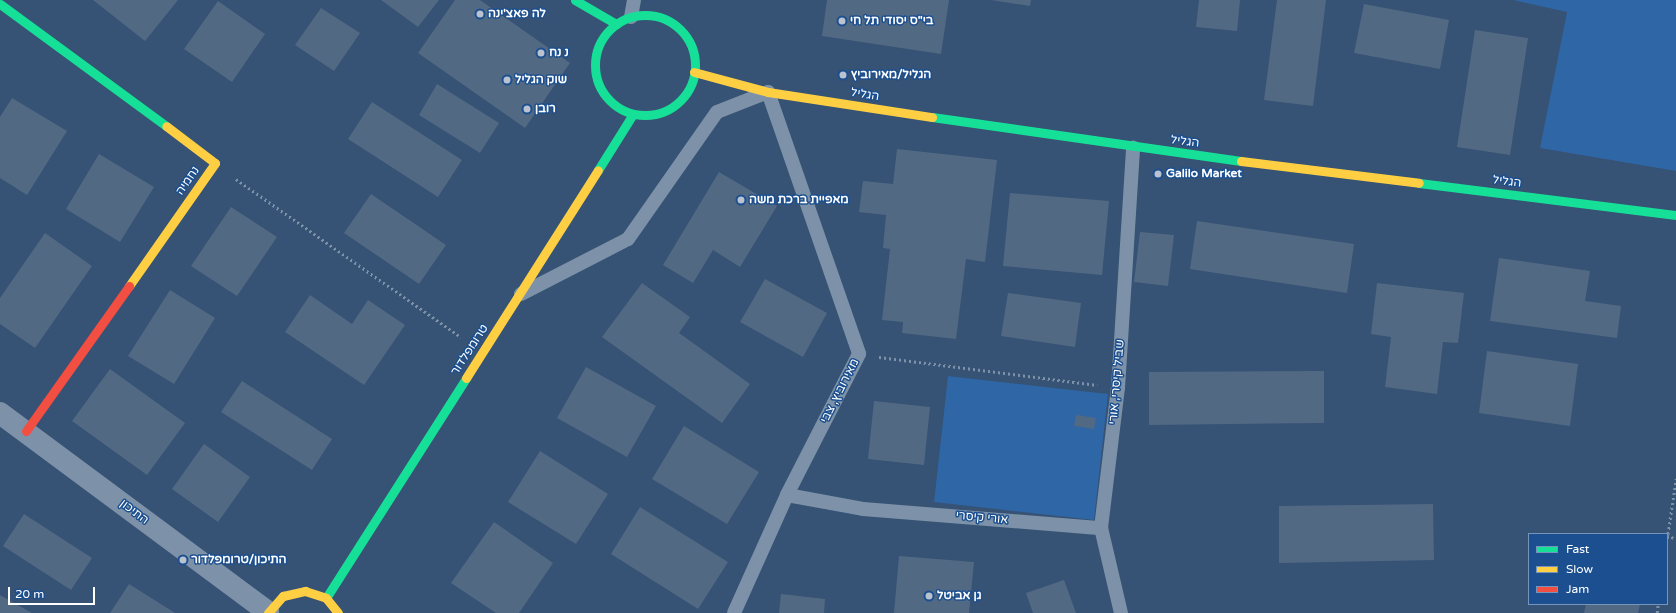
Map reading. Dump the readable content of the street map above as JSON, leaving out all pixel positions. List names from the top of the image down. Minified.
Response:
{"streets":{"street":["הגליל","נחמיה","טרומפלדור","התיכון"],"lane":["שביל קיסרי, אורי","מאירוביץ, צבי","אורי קיסרי"]},"crossings":[["הגליל","טרומפלדור"],["הגליל","שביל קיסרי, אורי"],["הגליל","מאירוביץ, צבי"],["נחמיה","התיכון"],["שביל קיסרי, אורי","אורי קיסרי"],["מאירוביץ, צבי","אורי קיסרי"]],"places":["לה פאצ'ינה","בי\"ס יסודי תל חי","נ נח","הגליל/מאירוביץ","שוק הגליל","רובן","Galilo Market","מאפיית ברכת משה","התיכון/טרומפלדור","גן אביטל"],"legend":["Fast","Slow","Jam"],"scale_bar":"20 m"}
